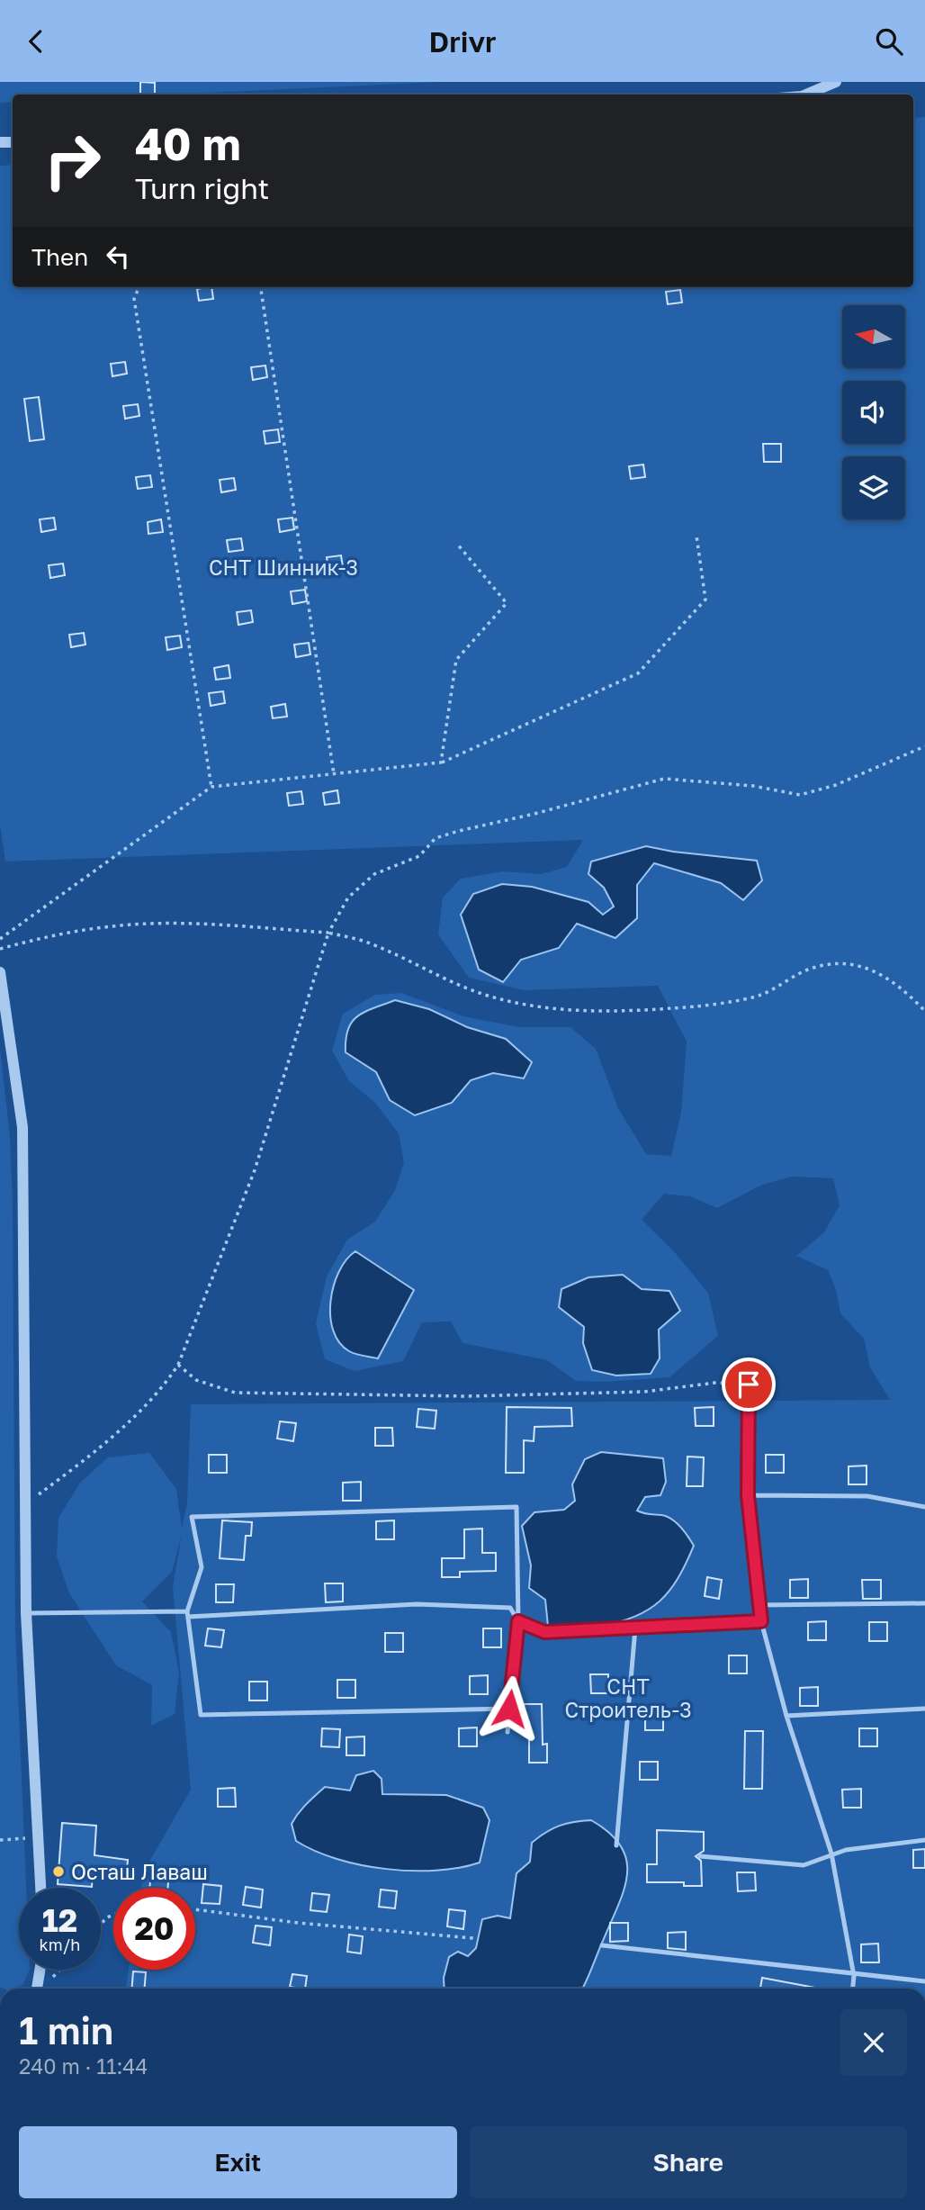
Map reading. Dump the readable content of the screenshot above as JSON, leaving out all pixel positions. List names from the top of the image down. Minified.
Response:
{"parks":["СНТ Шинник-3","СНТ Строитель-3"],"places":["Осташ Лаваш"],"north":"left","page":{"header":"Drivr","turn":["40 m","Turn right"],"then":"Then","speed":"12 km/h","limit":"20","heading":["1 min","240 m · 11:44"],"buttons":["Exit","Share"]}}
